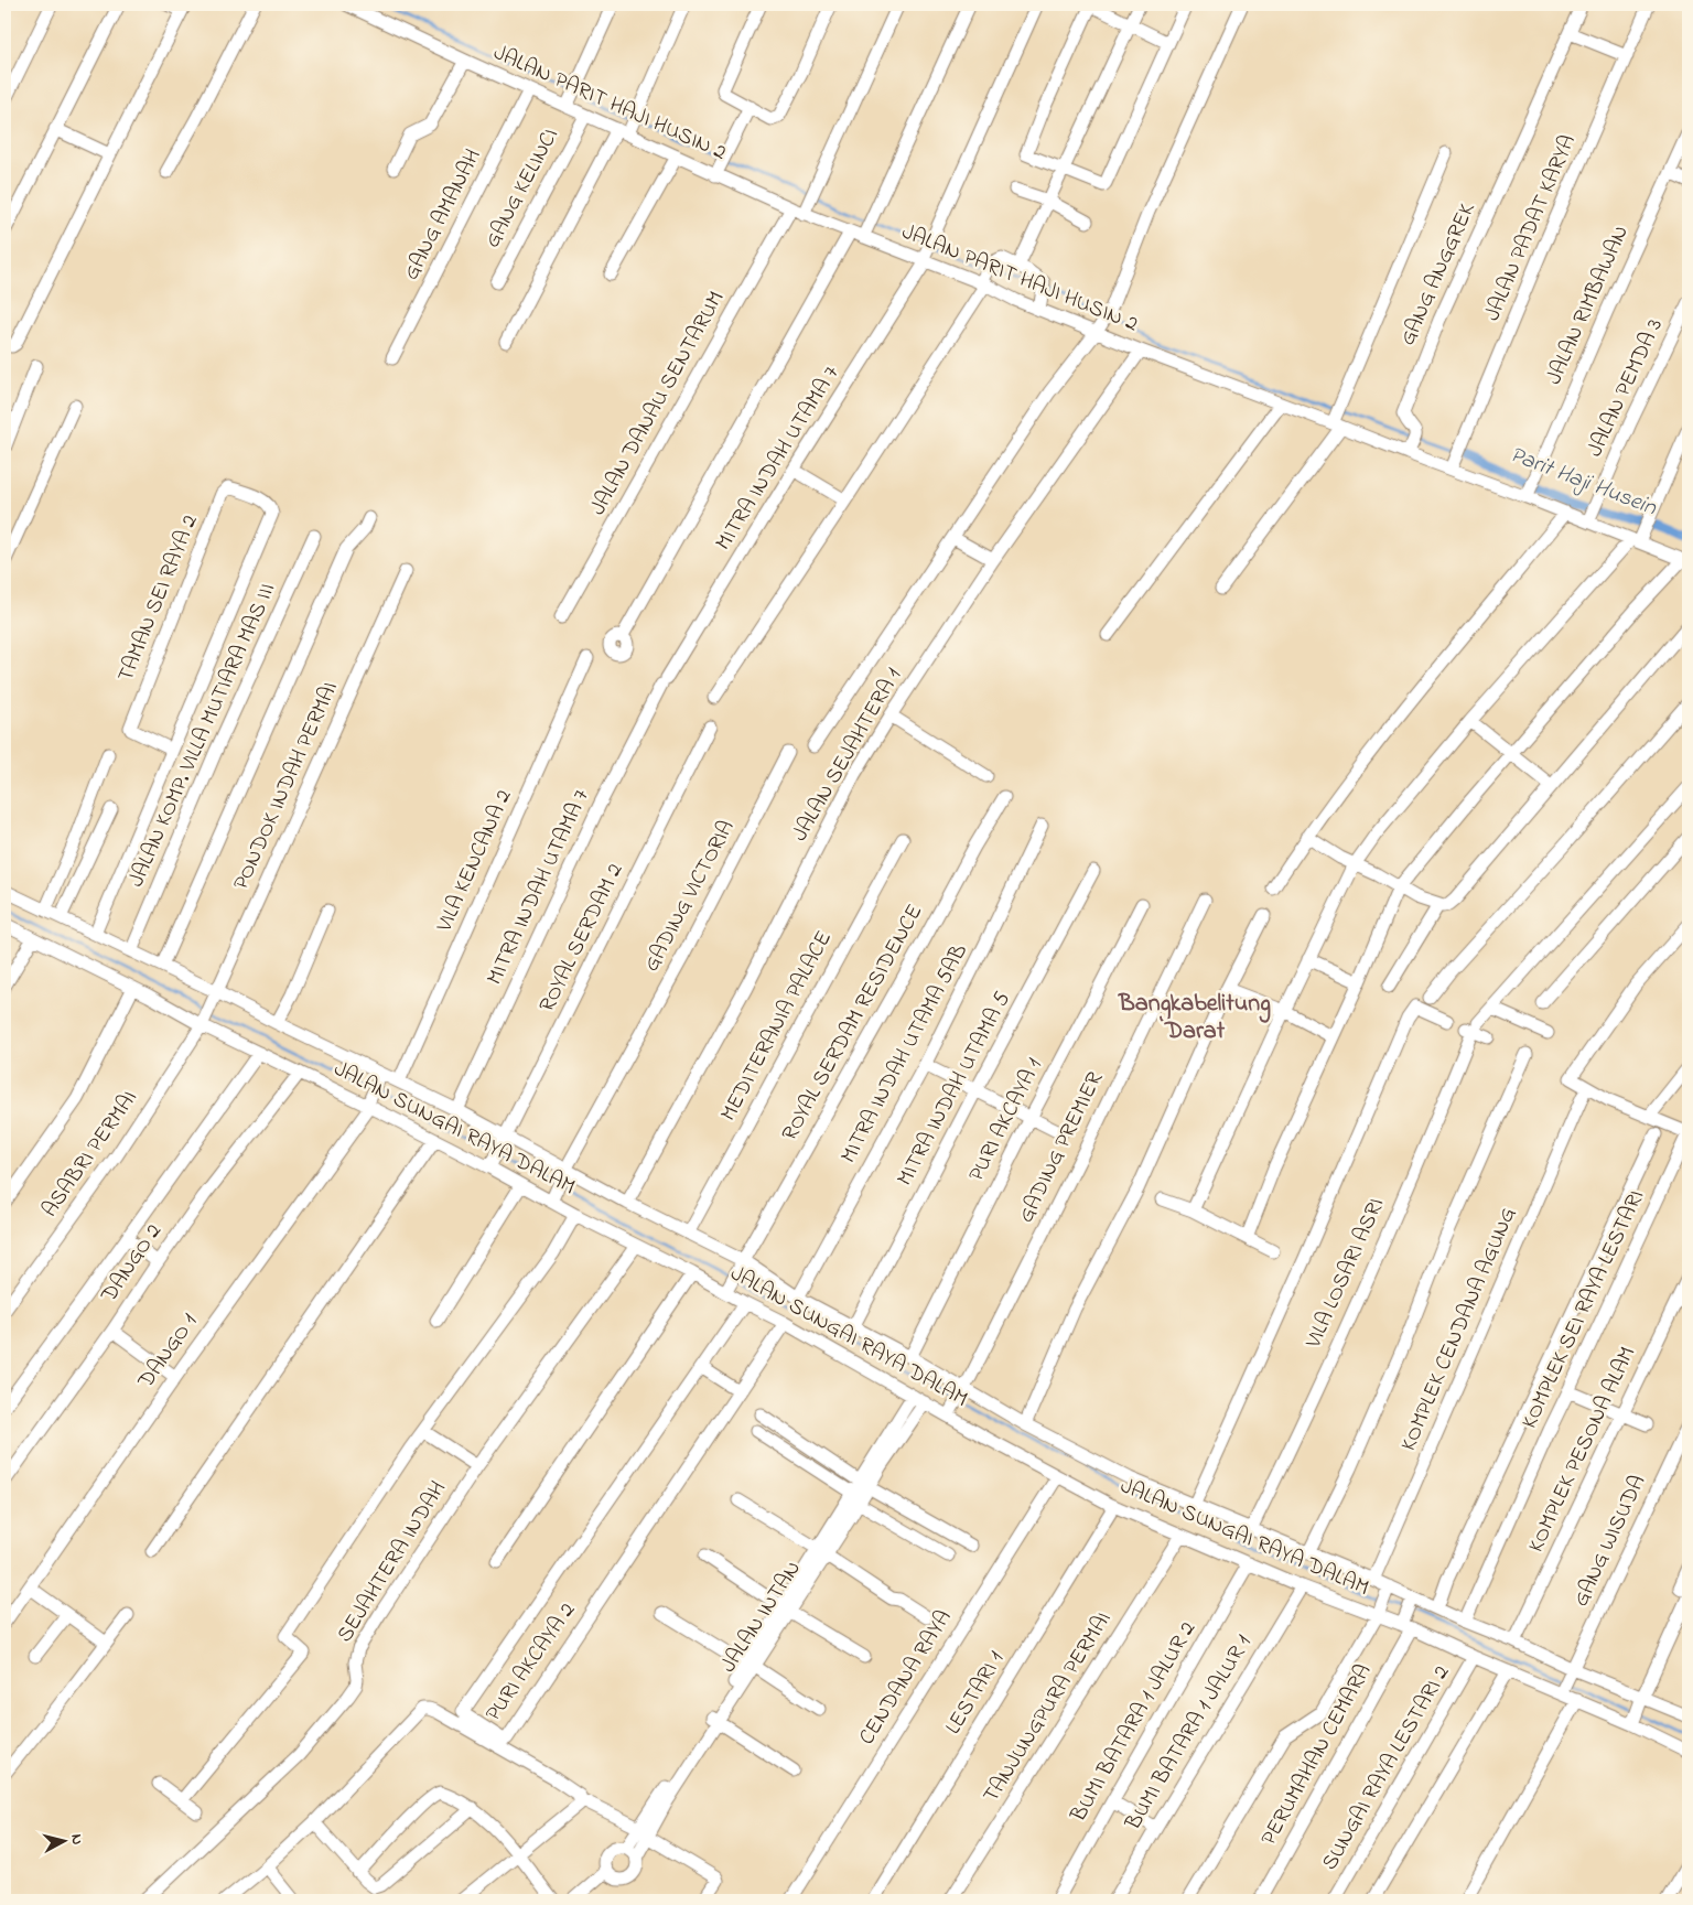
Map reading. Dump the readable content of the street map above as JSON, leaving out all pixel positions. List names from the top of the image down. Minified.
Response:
{"streets":{"street":["JALAN PARIT HAJI HUSIN 2","GANG KELINCI","GANG AMANAH","JALAN PADAT KARYA","GANG ANGGREK","JALAN RIMBAWAN","JALAN PEMDA 3","JALAN DANAU SENTARUM","MITRA INDAH UTAMA 7","TAMAN SEI RAYA 2","JALAN KOMP. VILLA MUTIARA MAS III","JALAN SEJAHTERA 1","PONDOK INDAH PERMAI","VILA KENCANA 2","GADING VICTORIA","ROYAL SERDAM 2","ROYAL SERDAM RESIDENCE","MEDITERANIA PALACE","MITRA INDAH UTAMA 5AB","MITRA INDAH UTAMA 5","PURI AKCAYA 1","JALAN SUNGAI RAYA DALAM","GADING PREMIER","ASABRI PERMAI","DANGO 2","VILA LOSARI ASRI","KOMPLEK SEI RAYA LESTARI","KOMPLEK CENDANA AGUNG","DANGO 1","KOMPLEK PESONA ALAM","GANG WISUDA","SEJAHTERA INDAH","PURI AKCAYA 2","CENDANA RAYA","LESTARI 1","TANJUNGPURA PERMAI","BUMI BATARA 1 JALUR 2","BUMI BATARA 1 JALUR 1","PERUMAHAN CEMARA","SUNGAI RAYA LESTARI 2"]},"crossings":[["JALAN PARIT HAJI HUSIN 2","GANG KELINCI"],["JALAN PARIT HAJI HUSIN 2","GANG AMANAH"],["JALAN PARIT HAJI HUSIN 2","JALAN PADAT KARYA"],["JALAN PARIT HAJI HUSIN 2","GANG ANGGREK"],["JALAN PARIT HAJI HUSIN 2","JALAN RIMBAWAN"],["JALAN PARIT HAJI HUSIN 2","JALAN PEMDA 3"],["JALAN PARIT HAJI HUSIN 2","JALAN DANAU SENTARUM"],["JALAN PARIT HAJI HUSIN 2","MITRA INDAH UTAMA 7"],["JALAN PARIT HAJI HUSIN 2","JALAN SEJAHTERA 1"],["PONDOK INDAH PERMAI","JALAN SUNGAI RAYA DALAM"],["PONDOK INDAH PERMAI","ASABRI PERMAI"],["GADING VICTORIA","JALAN SUNGAI RAYA DALAM"],["ROYAL SERDAM 2","JALAN SUNGAI RAYA DALAM"],["ROYAL SERDAM RESIDENCE","JALAN SUNGAI RAYA DALAM"],["JALAN SUNGAI RAYA DALAM","GADING PREMIER"],["JALAN SUNGAI RAYA DALAM","ASABRI PERMAI"],["JALAN SUNGAI RAYA DALAM","DANGO 2"],["JALAN SUNGAI RAYA DALAM","DANGO 1"],["JALAN SUNGAI RAYA DALAM","GANG WISUDA"],["JALAN SUNGAI RAYA DALAM","SEJAHTERA INDAH"],["JALAN SUNGAI RAYA DALAM","PURI AKCAYA 2"],["JALAN SUNGAI RAYA DALAM","CENDANA RAYA"],["JALAN SUNGAI RAYA DALAM","LESTARI 1"],["JALAN SUNGAI RAYA DALAM","TANJUNGPURA PERMAI"],["JALAN SUNGAI RAYA DALAM","BUMI BATARA 1 JALUR 2"],["JALAN SUNGAI RAYA DALAM","BUMI BATARA 1 JALUR 1"],["JALAN SUNGAI RAYA DALAM","PERUMAHAN CEMARA"],["JALAN SUNGAI RAYA DALAM","SUNGAI RAYA LESTARI 2"]],"districts":["Bangkabelitung Darat"],"water":["Parit Haji Husein"],"north":"right"}
